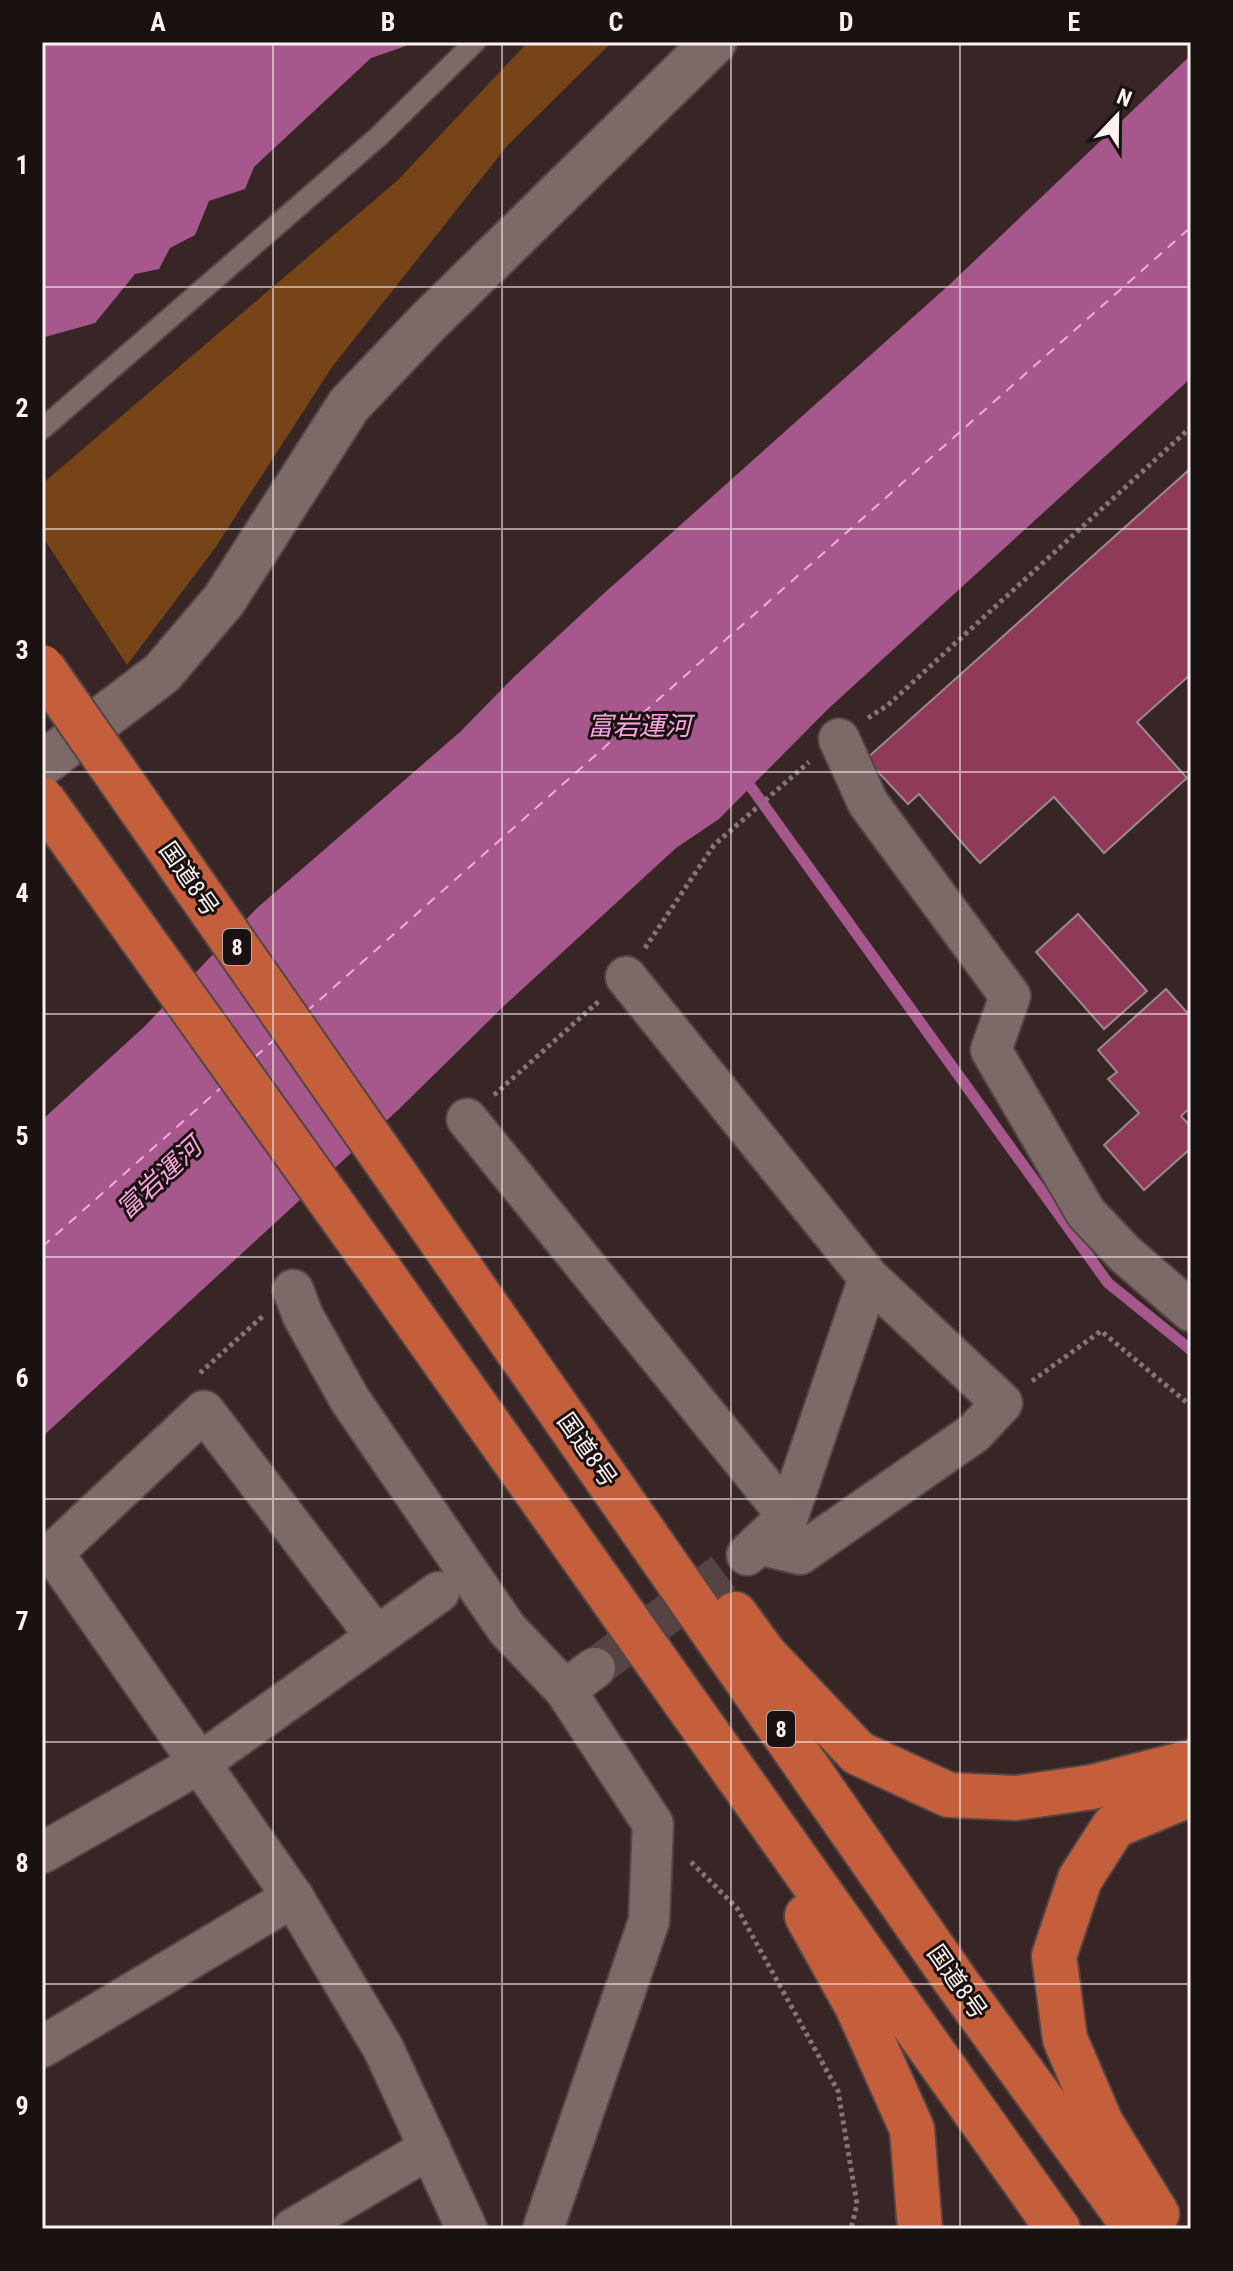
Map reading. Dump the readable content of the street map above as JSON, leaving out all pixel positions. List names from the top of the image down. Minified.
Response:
{"streets":{"highway":["国道8号","8"]},"water":["富岩運河"],"north":"top","grid":{"columns":["A","B","C","D","E"],"rows":["1","2","3","4","5","6","7","8","9"]}}
